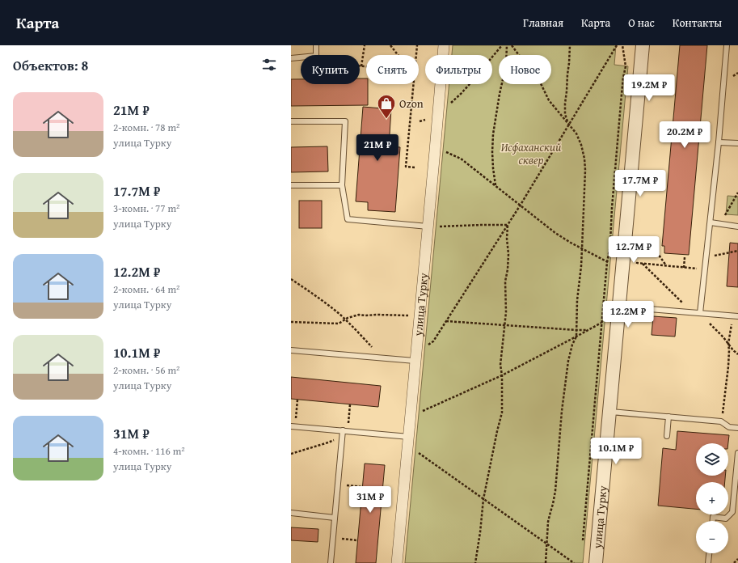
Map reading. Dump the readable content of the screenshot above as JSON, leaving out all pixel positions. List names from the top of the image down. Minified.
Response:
{"streets":{"street":["улица Турку"]},"parks":["Исфаханский сквер"],"places":{"shop":["Ozon"]},"page":{"header":"Карта","nav":["Главная","Карта","О нас","Контакты"],"heading":"Объектов: 8","chip":["Купить","Снять","Фильтры","Новое"],"price":["19.2M ₽","20.2M ₽","21M ₽","17.7M ₽","12.7M ₽","12.2M ₽","10.1M ₽","31M ₽"],"list":[{"name":"21M ₽","note":"2-комн. · 78 m² · улица Турку"},{"name":"17.7M ₽","note":"3-комн. · 77 m² · улица Турку"},{"name":"12.2M ₽","note":"2-комн. · 64 m² · улица Турку"},{"name":"10.1M ₽","note":"2-комн. · 56 m² · улица Турку"},{"name":"31M ₽","note":"4-комн. · 116 m² · улица Турку"}],"map_buttons":["+","−"]}}
